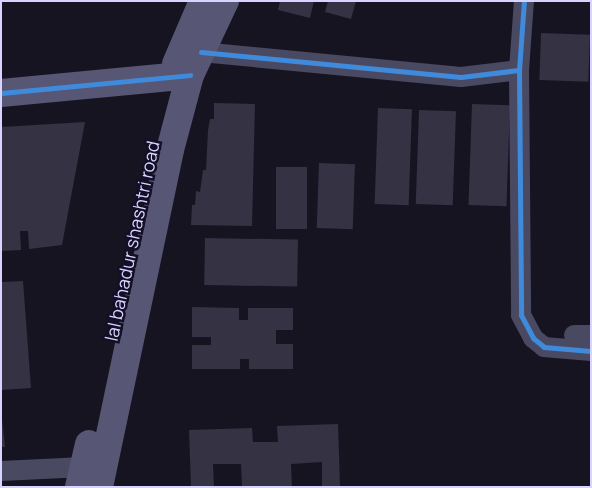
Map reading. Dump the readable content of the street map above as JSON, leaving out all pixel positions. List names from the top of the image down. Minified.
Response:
{"streets":{"main road":["lal bahadur shashtri road"]}}
